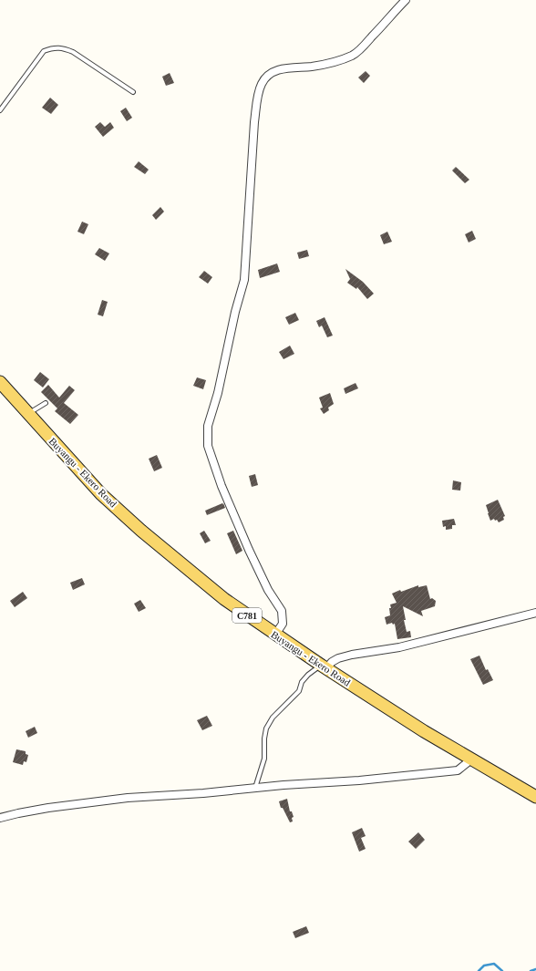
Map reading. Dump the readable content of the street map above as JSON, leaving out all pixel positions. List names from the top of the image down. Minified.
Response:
{"streets":{"main road":["Buyangu - Ekero Road","C781"]}}
